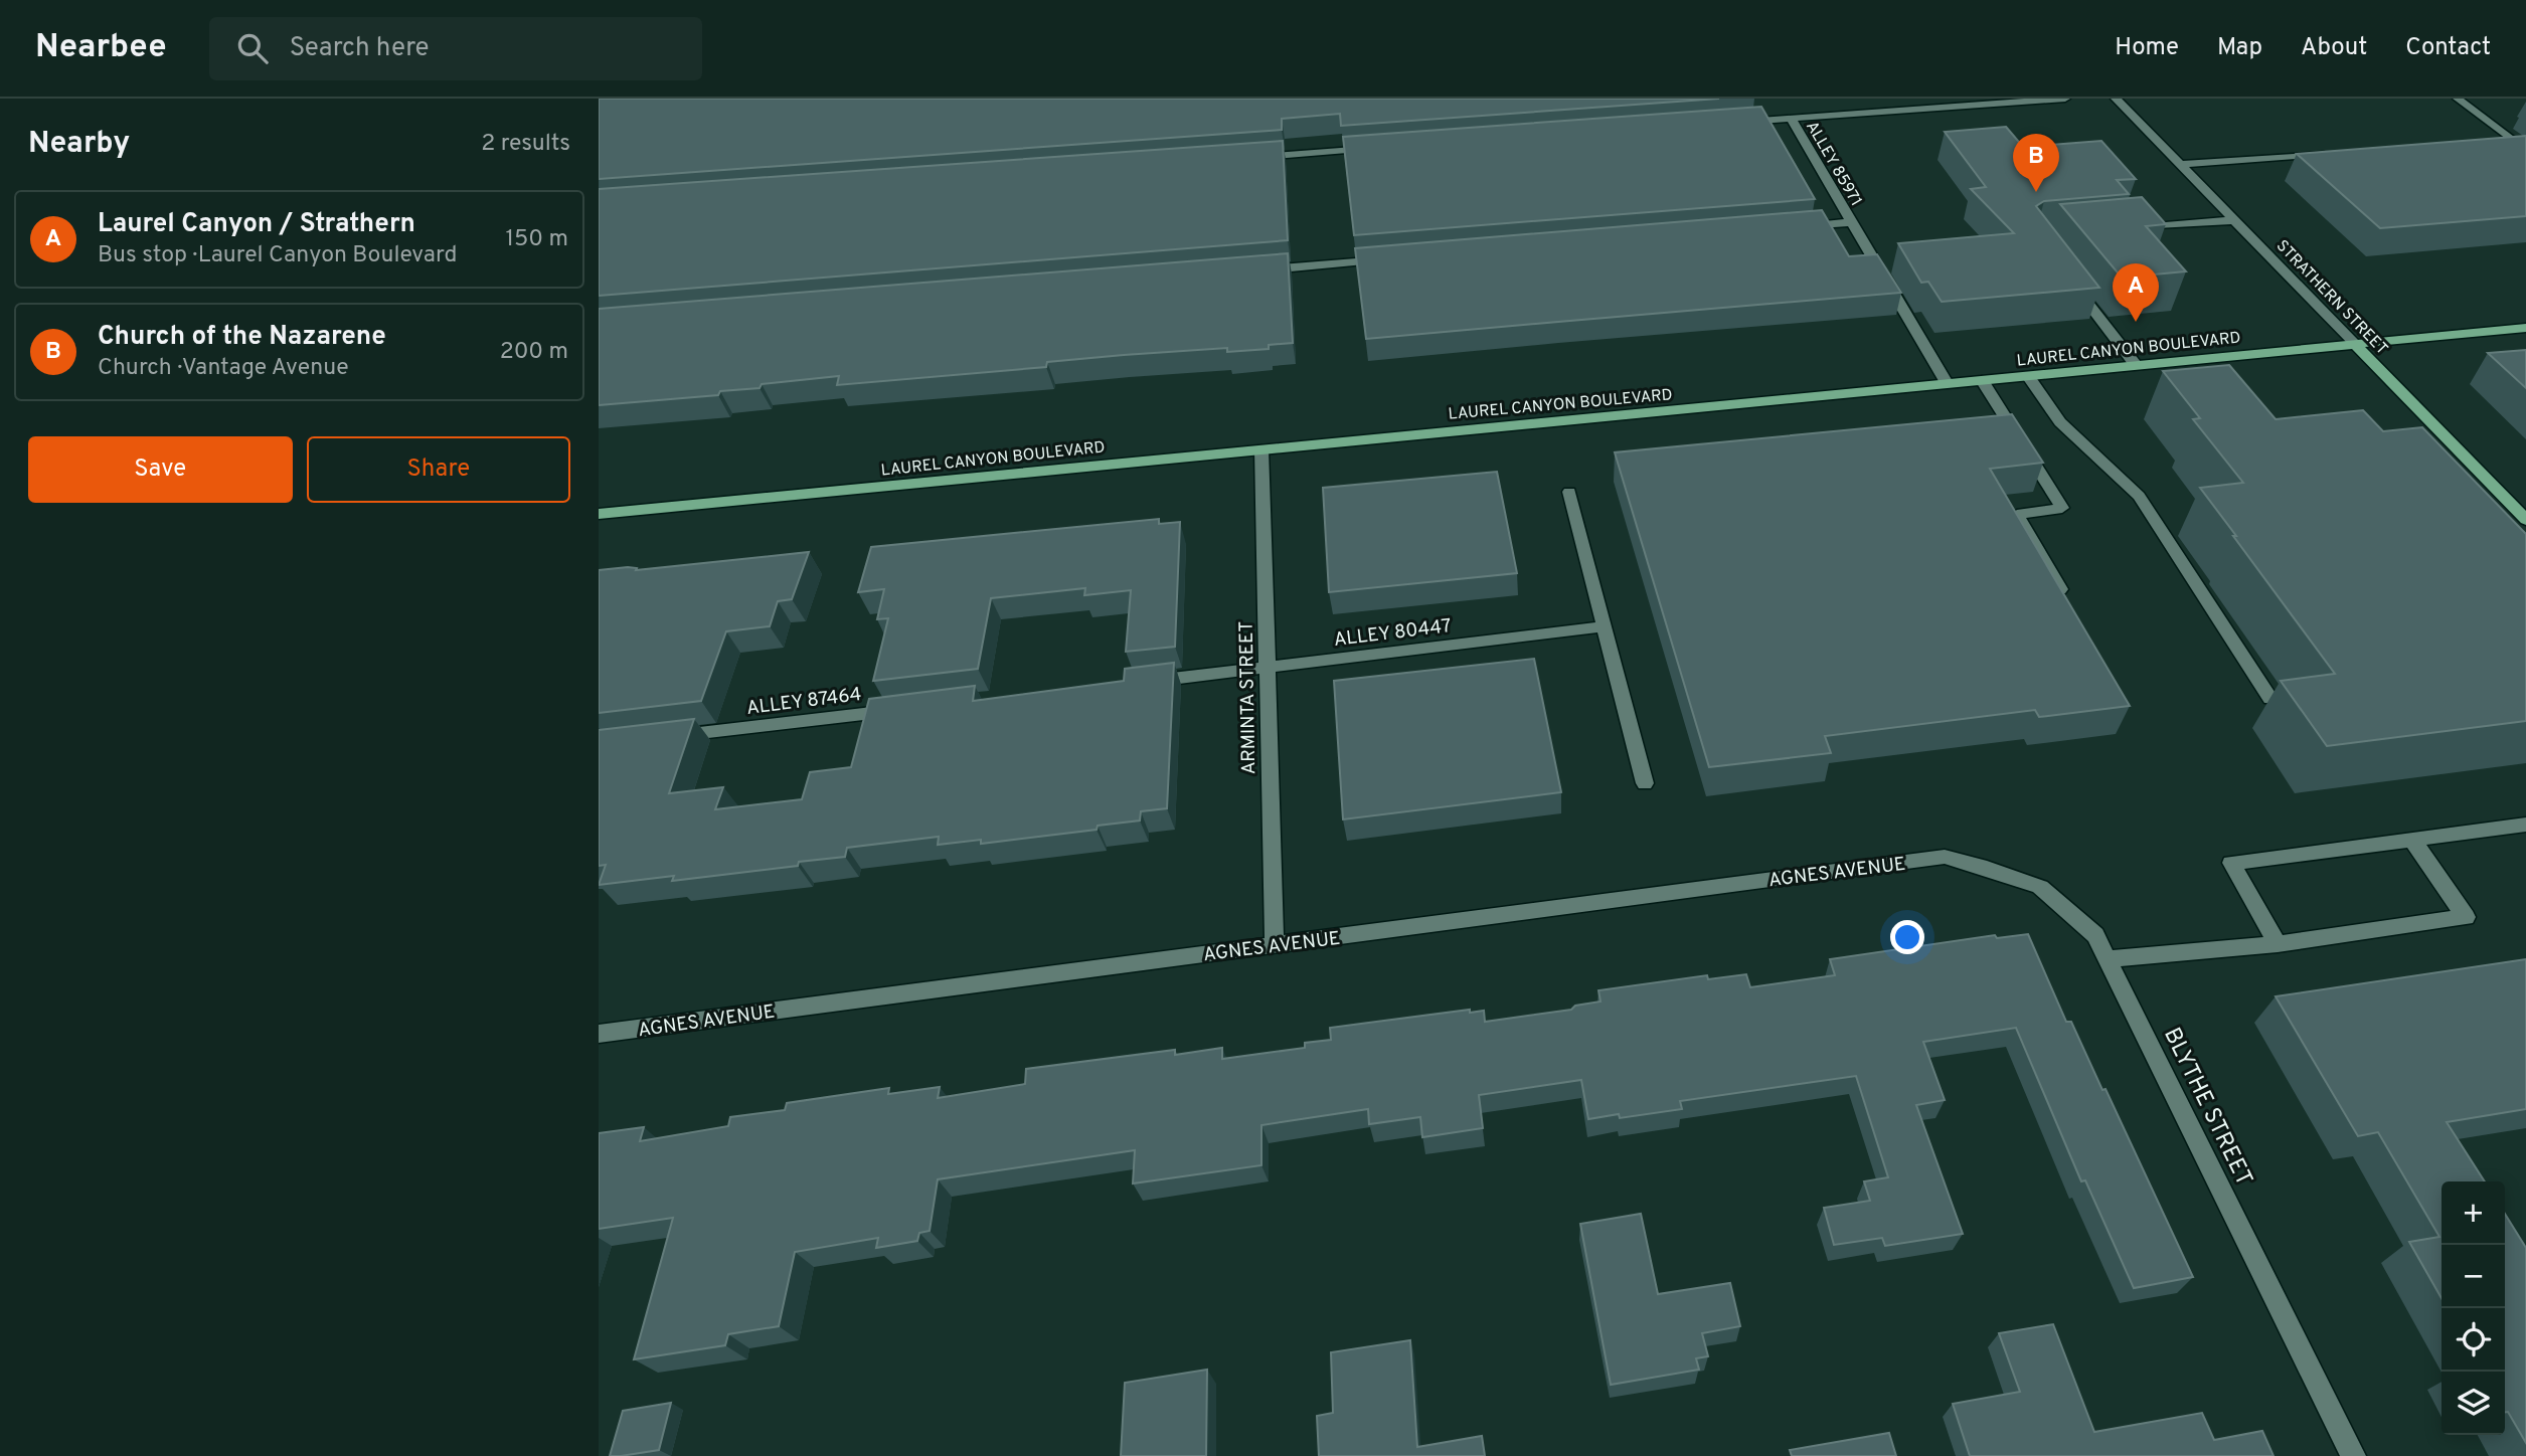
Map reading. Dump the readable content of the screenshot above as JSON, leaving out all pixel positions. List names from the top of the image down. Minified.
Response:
{"streets":{"main road":["STRATHERN STREET","LAUREL CANYON BOULEVARD"],"street":["ALLEY 85971","ALLEY 80447","ARMINTA STREET","ALLEY 87464","AGNES AVENUE","BLYTHE STREET"]},"crossings":[["ALLEY 85971","LAUREL CANYON BOULEVARD"],["STRATHERN STREET","LAUREL CANYON BOULEVARD"],["LAUREL CANYON BOULEVARD","ARMINTA STREET"],["ALLEY 80447","ARMINTA STREET"],["ARMINTA STREET","AGNES AVENUE"],["AGNES AVENUE","BLYTHE STREET"]],"page":{"header":"Nearbee","search":"Search here","nav":["Home","Map","About","Contact"],"heading":["Nearby","2 results"],"pins":["B","A"],"list":[{"mark":"A","name":"Laurel Canyon / Strathern","note":"Bus stop · Laurel Canyon Boulevard","value":"150 m"},{"mark":"B","name":"Church of the Nazarene","note":"Church · Vantage Avenue","value":"200 m"}],"buttons":["Save","Share"],"map_buttons":["+","−"]}}
